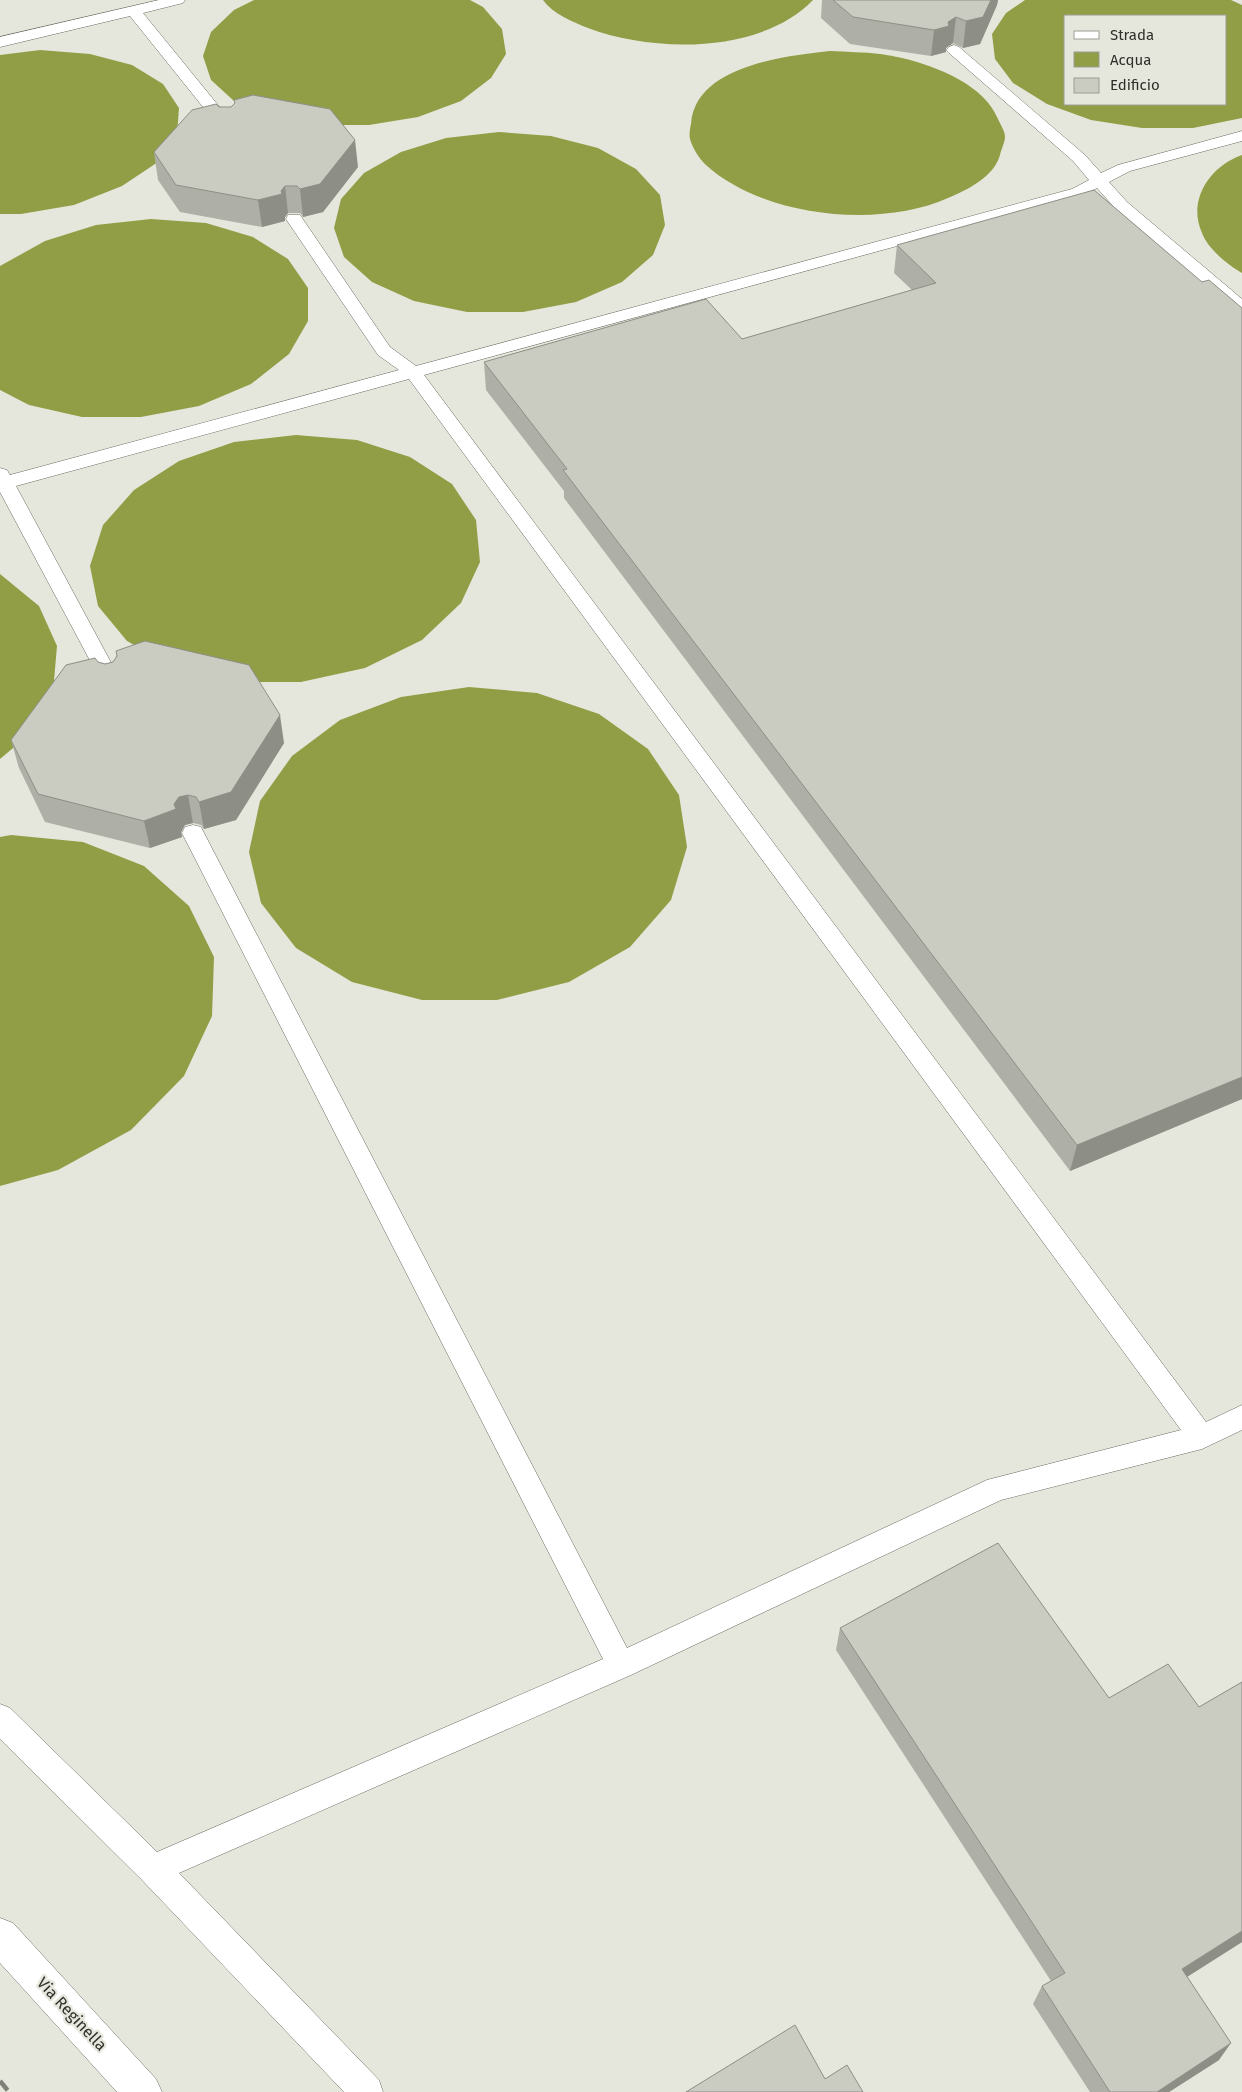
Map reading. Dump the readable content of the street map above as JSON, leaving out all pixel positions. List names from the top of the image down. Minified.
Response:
{"streets":{"street":["Via Reginella"]},"legend":["Strada","Acqua","Edificio"]}
